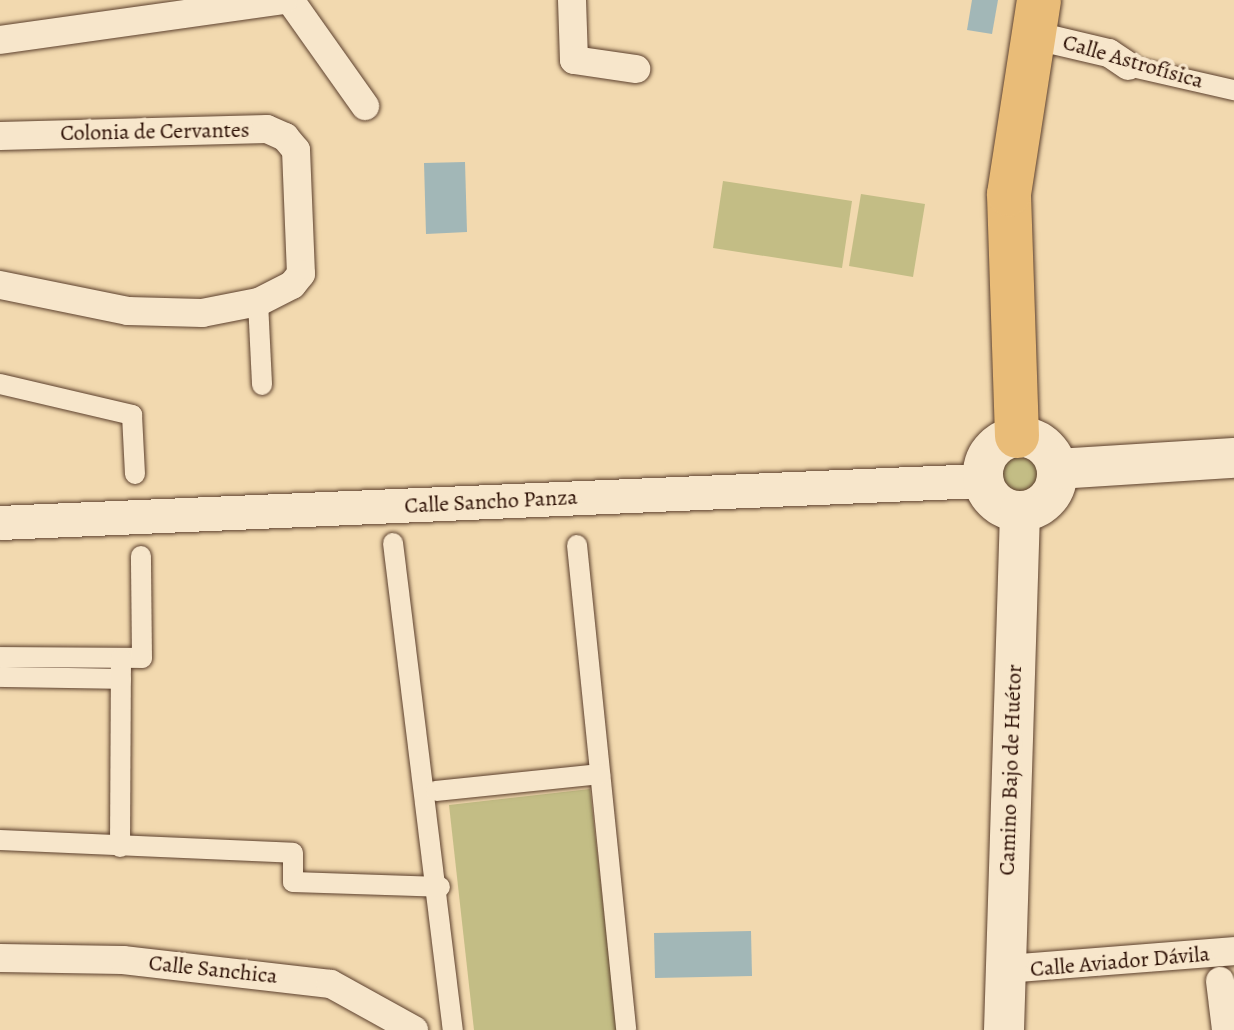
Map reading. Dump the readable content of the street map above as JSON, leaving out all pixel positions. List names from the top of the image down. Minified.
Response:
{"streets":{"main road":["Camino Bajo de Huétor"],"street":["Calle Astrofísica","Colonia de Cervantes","Calle Sancho Panza","Calle Aviador Dávila","Calle Sanchica"]},"crossings":[["Calle Sancho Panza","Camino Bajo de Huétor"],["Camino Bajo de Huétor","Calle Aviador Dávila"]]}
